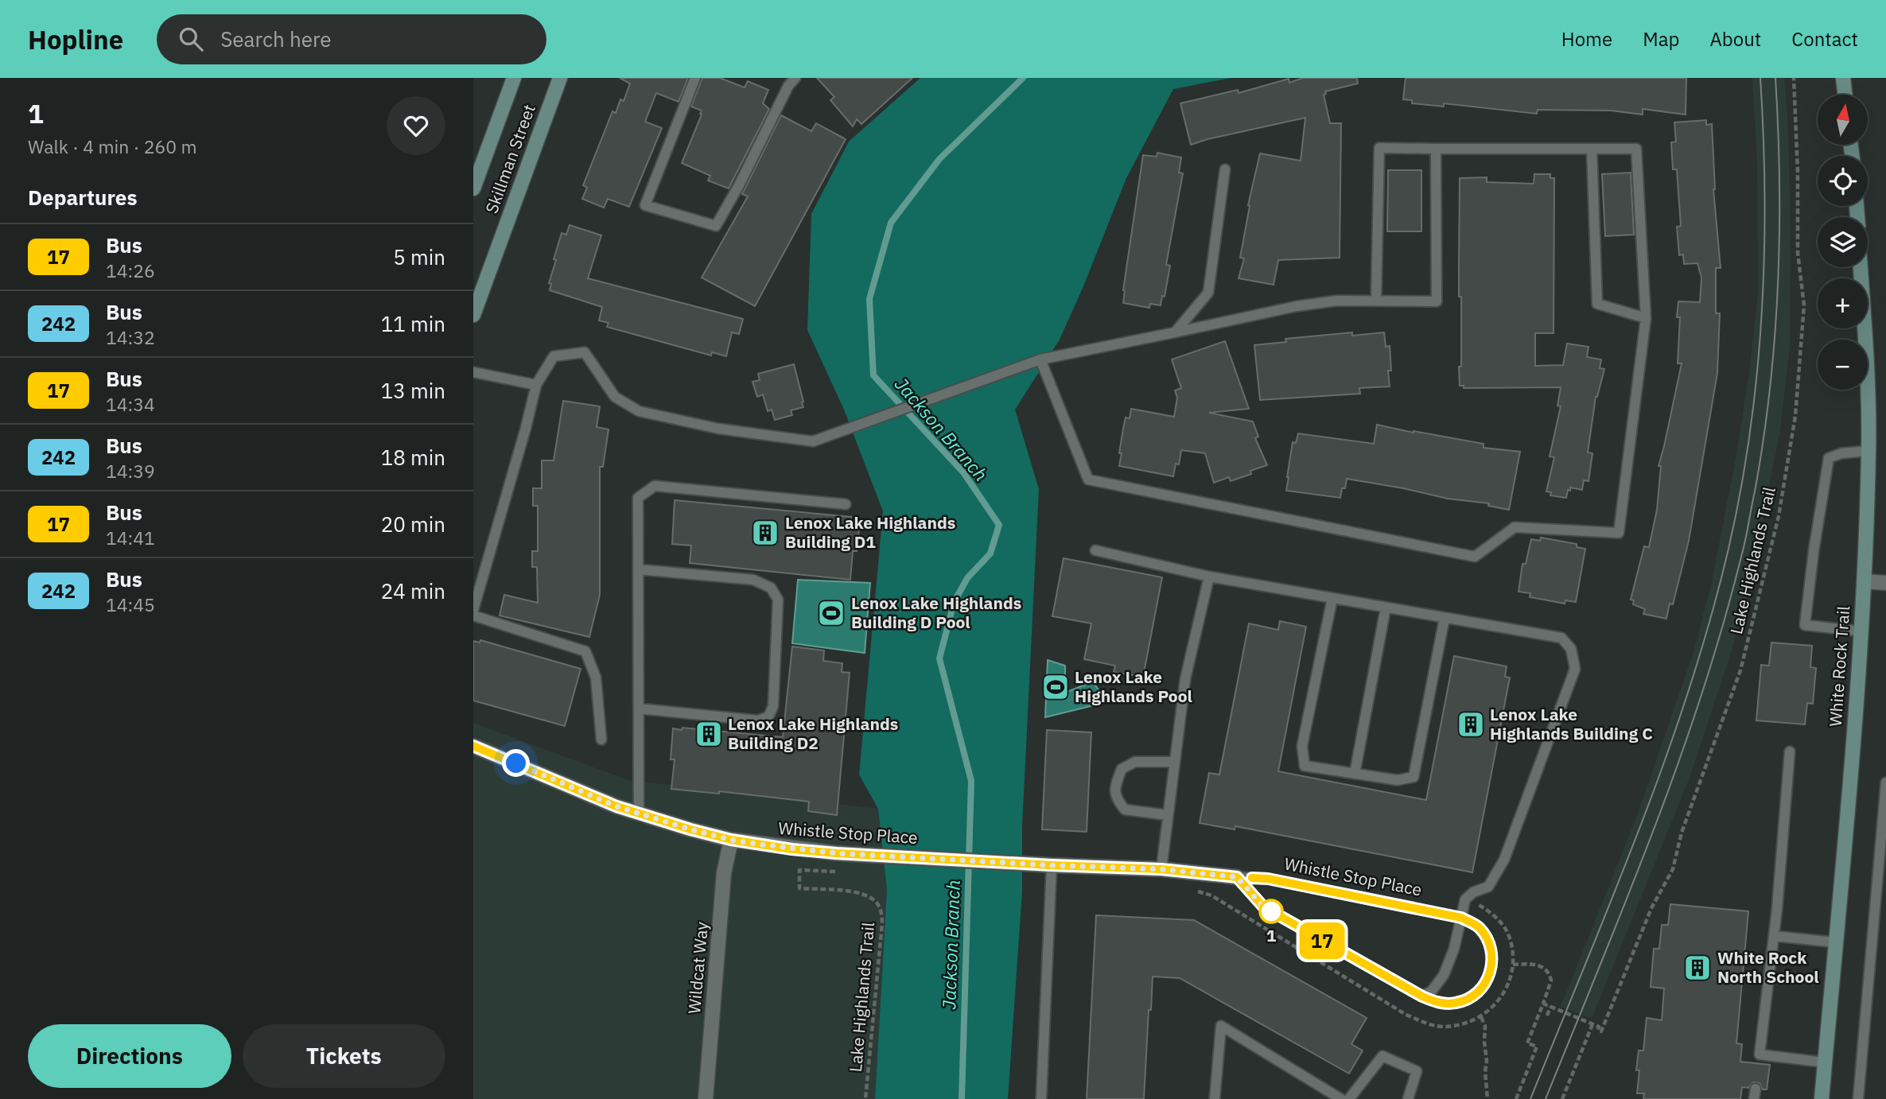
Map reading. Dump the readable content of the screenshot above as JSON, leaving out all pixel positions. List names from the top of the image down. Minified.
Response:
{"streets":{"street":["Skillman Street","White Rock Trail","Whistle Stop Place","Wildcat Way"],"path":["Lake Highlands Trail"]},"crossings":[["Whistle Stop Place","Wildcat Way"]],"water":["Jackson Branch"],"places":{"building":["Lenox Lake Highlands Building D1","Lenox Lake Highlands Building C","Lenox Lake Highlands Building D2","White Rock North School"],"sports":["Lenox Lake Highlands Building D Pool","Lenox Lake Highlands Pool"],"other":["1"]},"lines":["bus line 17"],"north":"top","page":{"header":"Hopline","search":"Search here","nav":["Home","Map","About","Contact"],"heading":[["1","Walk · 4 min · 260 m"],"Departures"],"on_map":"17","map_buttons":["+","−"],"list":[{"mark":"17","name":"Bus","note":"14:26","value":"5 min"},{"mark":"242","name":"Bus","note":"14:32","value":"11 min"},{"mark":"17","name":"Bus","note":"14:34","value":"13 min"},{"mark":"242","name":"Bus","note":"14:39","value":"18 min"},{"mark":"17","name":"Bus","note":"14:41","value":"20 min"},{"mark":"242","name":"Bus","note":"14:45","value":"24 min"}],"buttons":["Directions","Tickets"]}}
